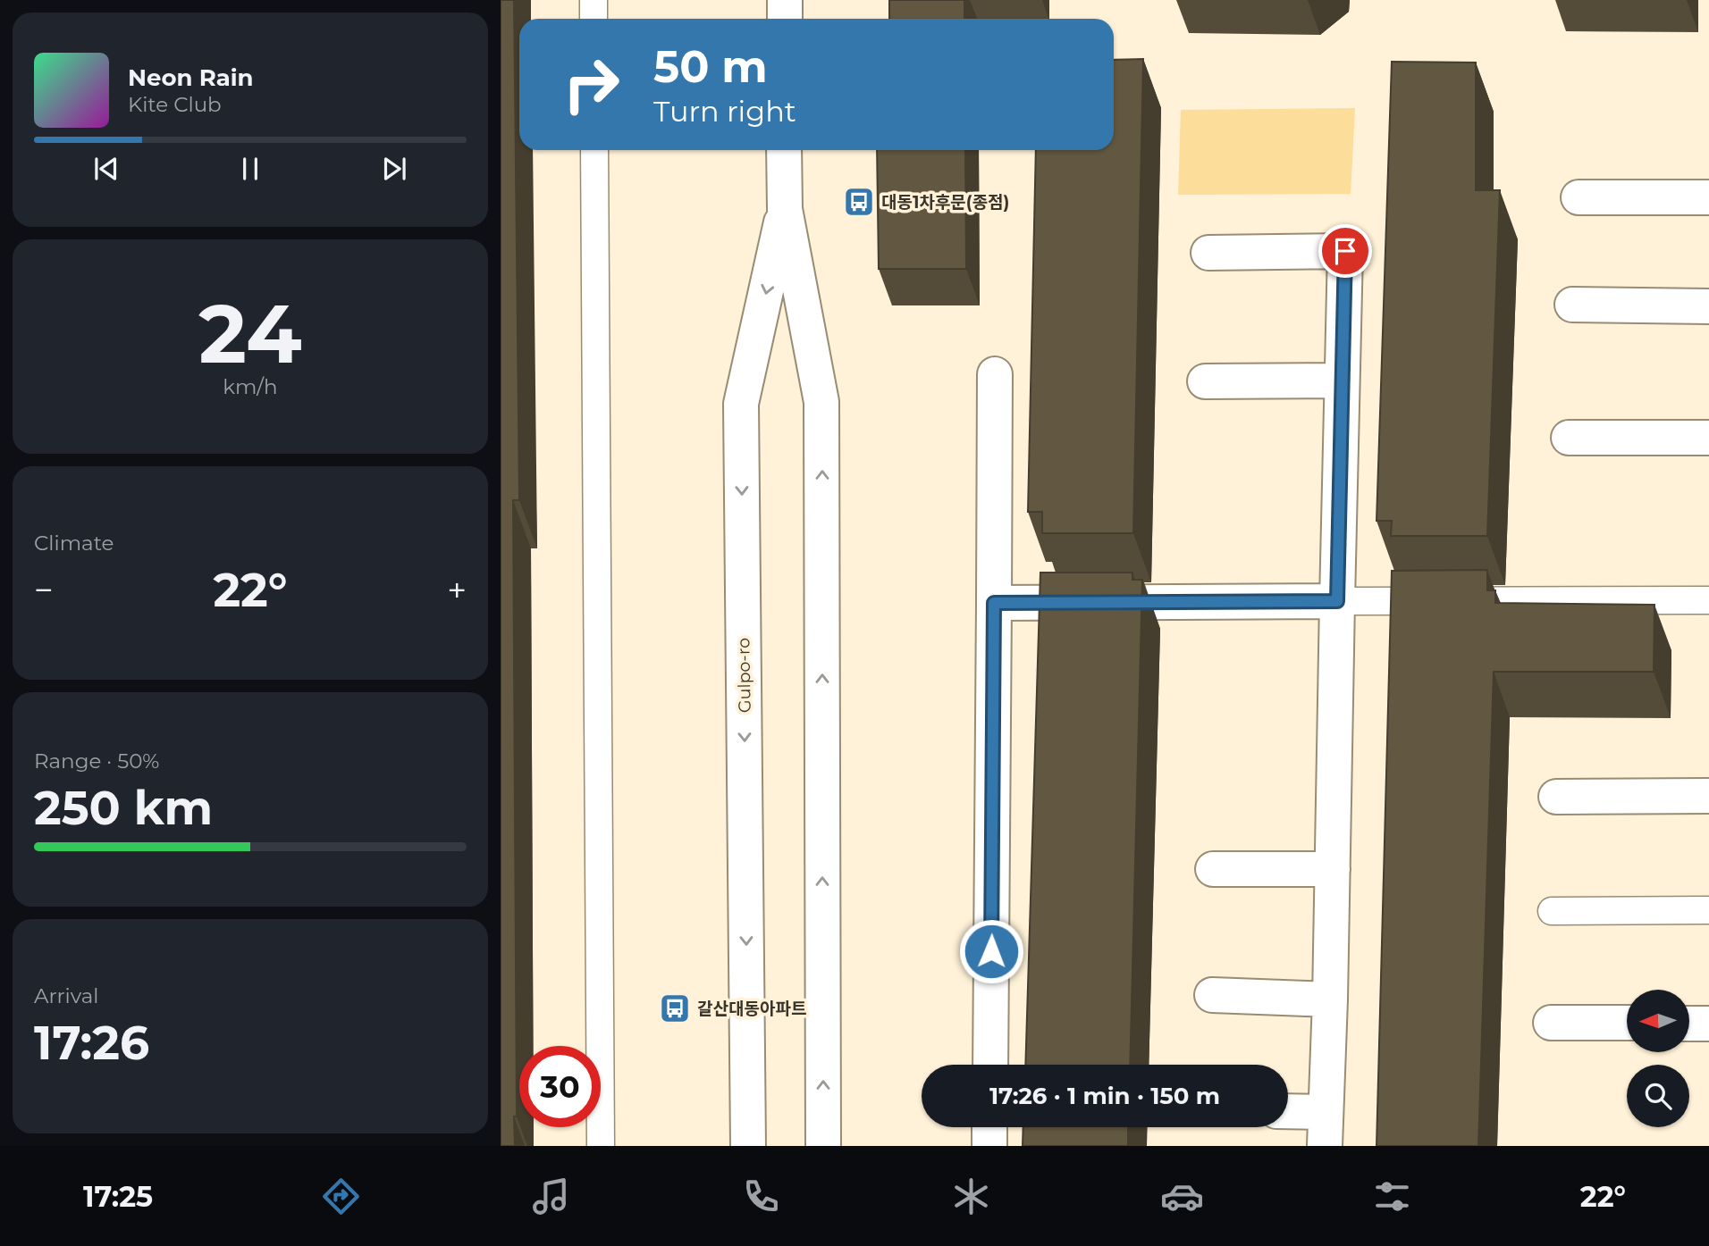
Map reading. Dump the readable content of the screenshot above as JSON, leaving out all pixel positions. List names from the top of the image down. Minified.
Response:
{"streets":{"street":["Gulpo-ro"]},"places":{"bus stop":["대동1차후문(종점)","갈산대동아파트"]},"north":"left","page":{"turn":["50 m","Turn right"],"song":["Neon Rain","Kite Club"],"tile":[["24","km/h"],"Climate",["Range · 50%","250 km"],["Arrival","17:26"]],"heat":["−","22°","+"],"limit":"30","trip":"17:26 · 1 min · 150 m","tabs":["17:25","22°"]}}
